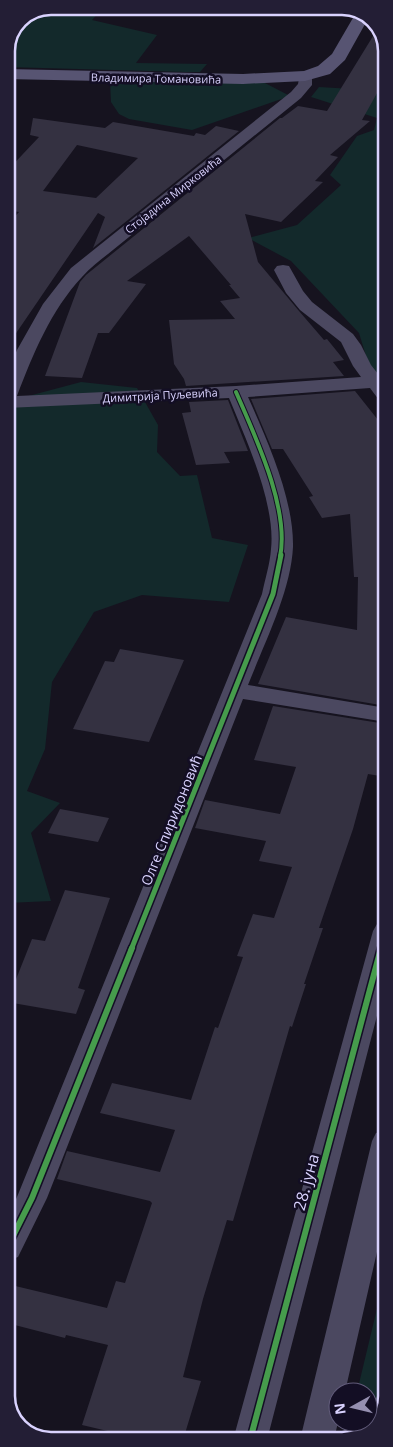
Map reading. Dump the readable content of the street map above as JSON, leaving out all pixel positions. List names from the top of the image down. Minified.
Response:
{"streets":{"street":["Владимира Томановића","Стојадина Мирковића","Димитрија Пуљевића","Олге Спиридоновић","28. јуна"]},"crossings":[["Владимира Томановића","Стојадина Мирковића"],["Димитрија Пуљевића","Олге Спиридоновић"]],"north":"left"}
